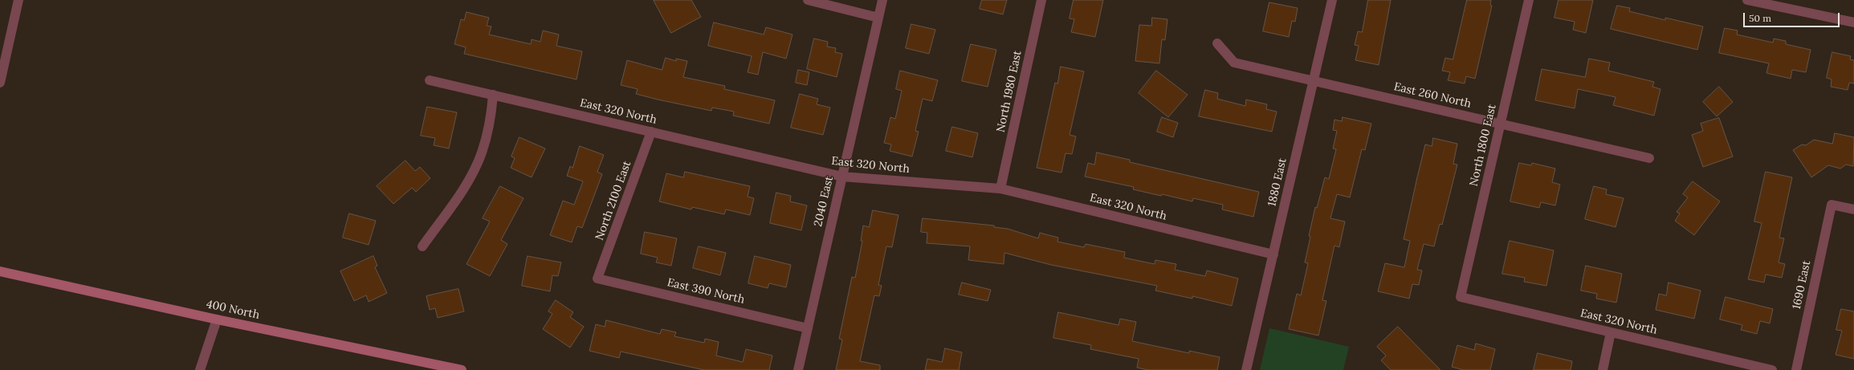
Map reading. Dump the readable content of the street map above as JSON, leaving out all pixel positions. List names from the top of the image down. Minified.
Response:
{"streets":{"main road":["400 North"],"street":["North 1980 East","East 260 North","East 320 North","North 1800 East","1880 East","North 2100 East","2040 East","1690 East","East 390 North"]},"crossings":[["North 1980 East","East 320 North"],["East 260 North","North 1800 East"],["East 260 North","1880 East"],["East 320 North","North 1800 East"],["East 320 North","1880 East"],["East 320 North","North 2100 East"],["East 320 North","2040 East"],["North 2100 East","East 390 North"],["2040 East","East 390 North"]],"scale_bar":"50 m"}
